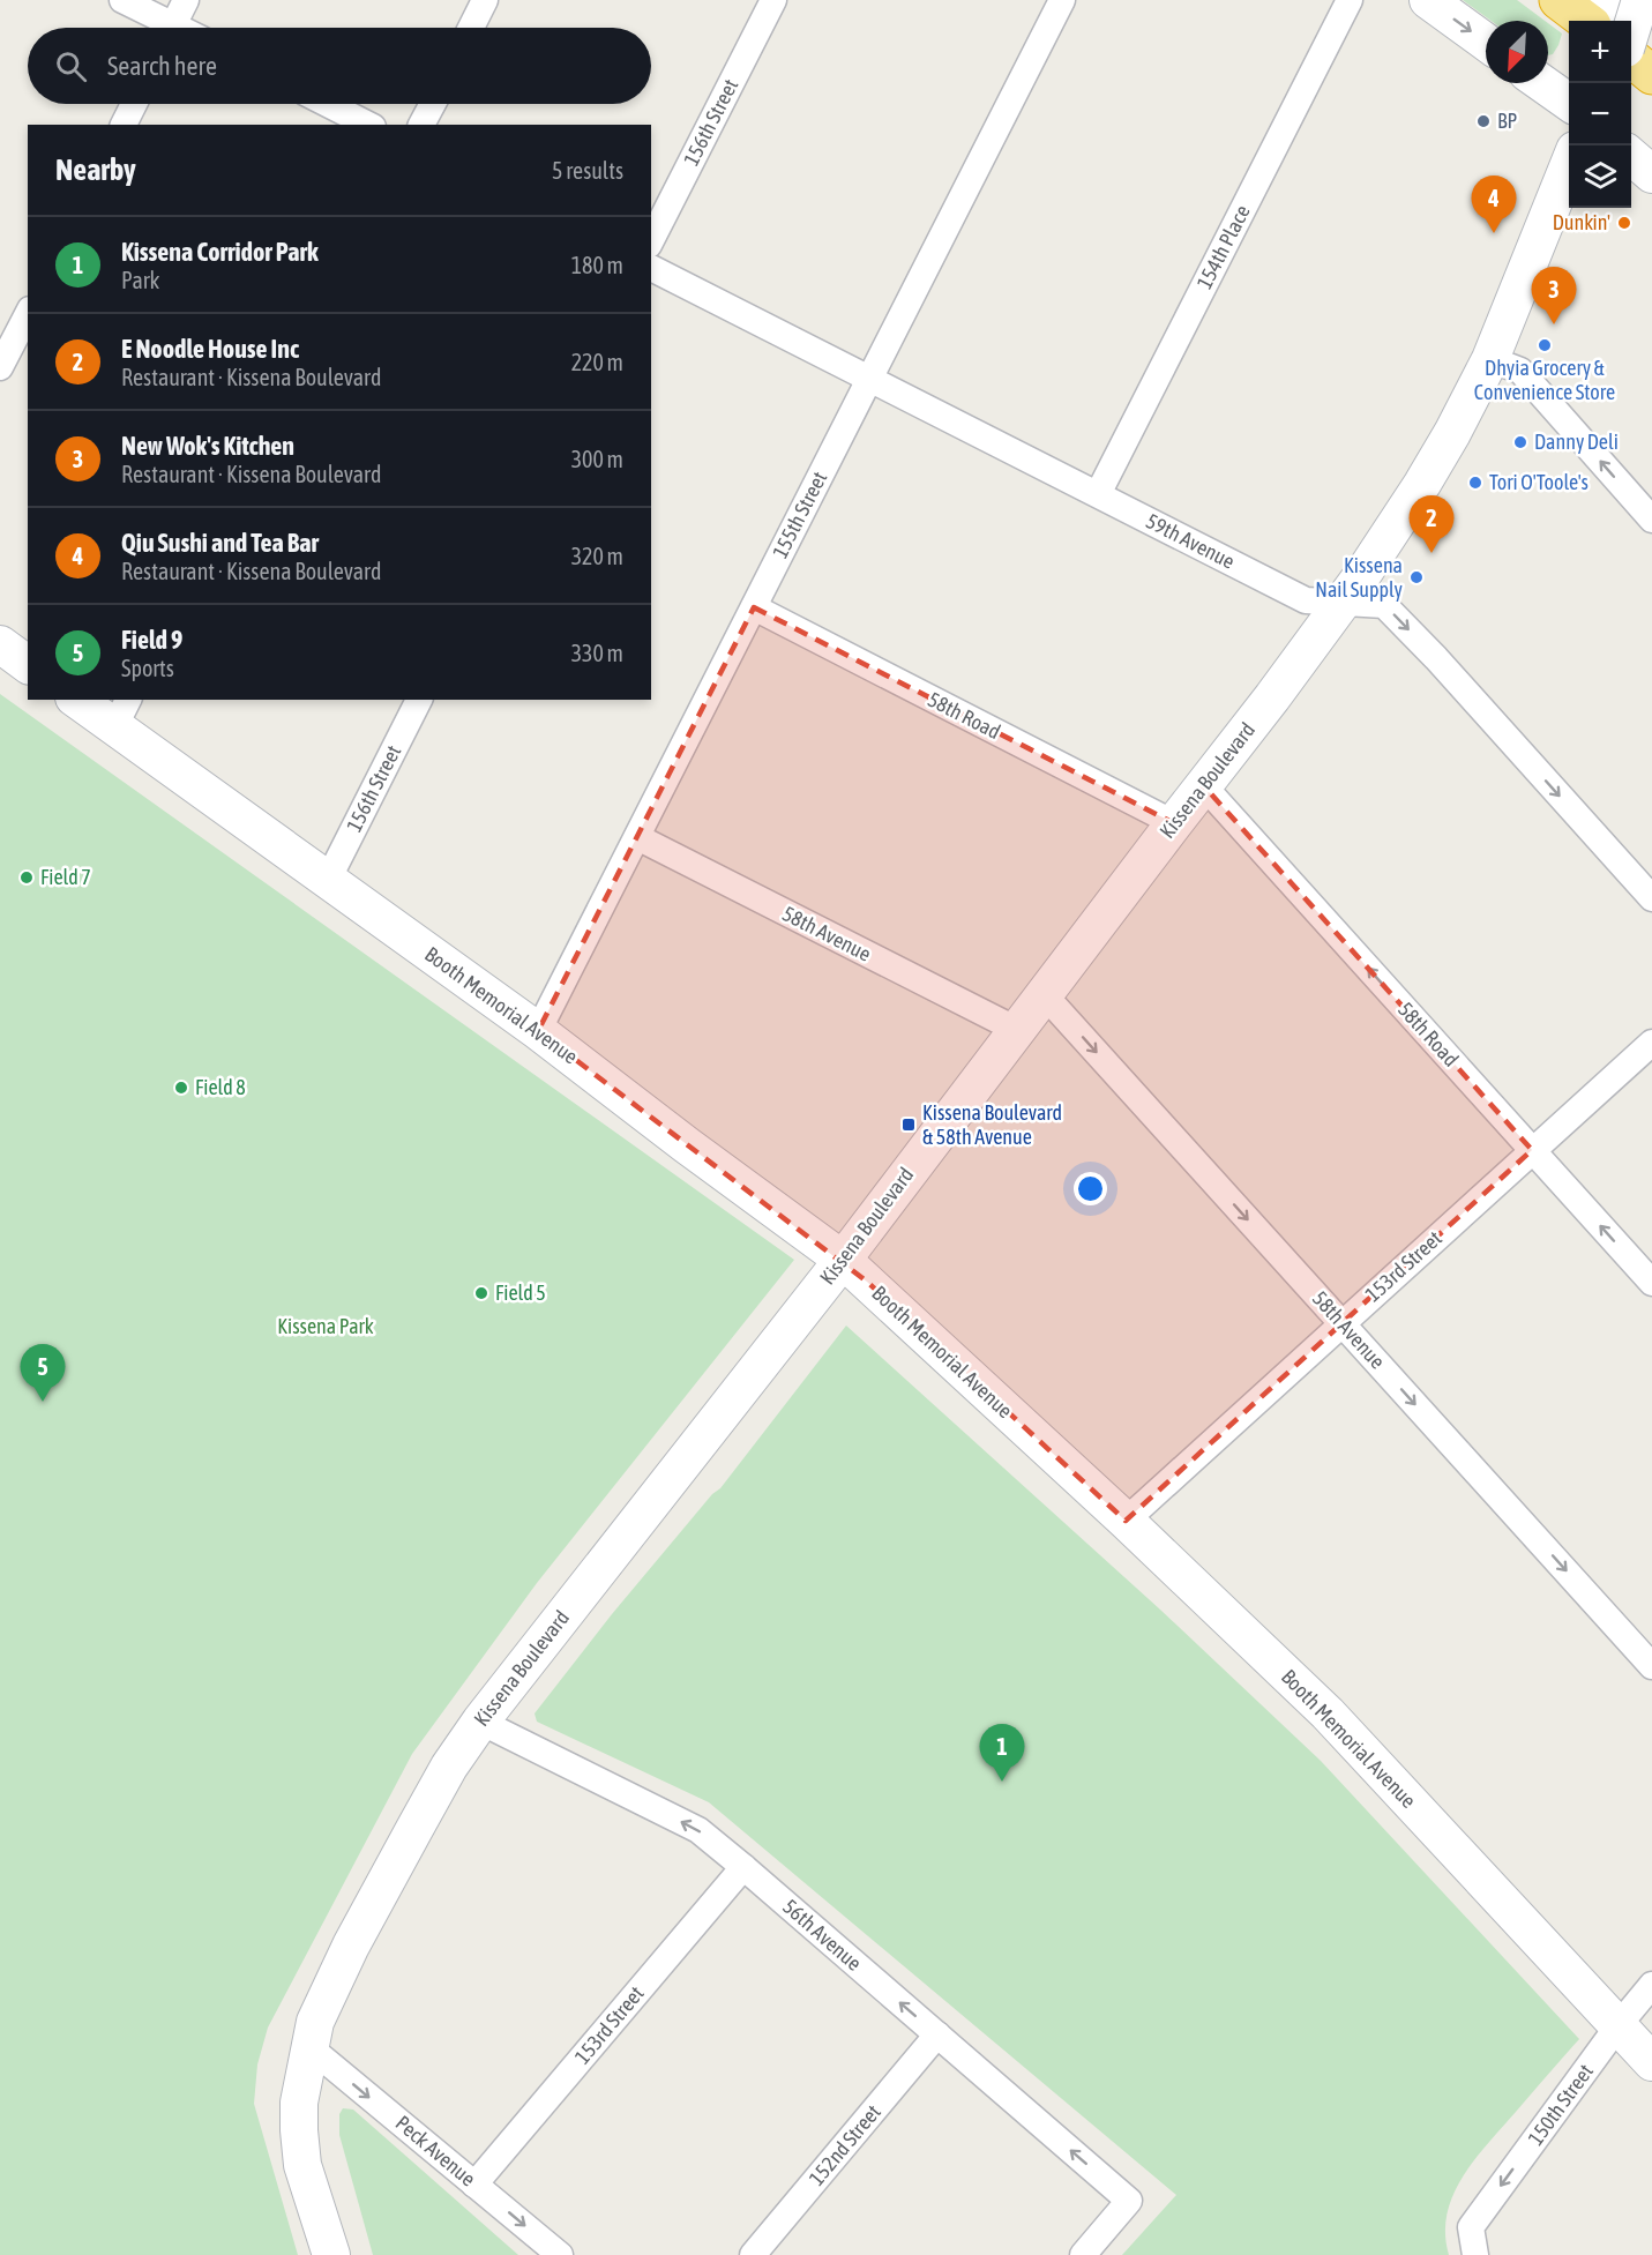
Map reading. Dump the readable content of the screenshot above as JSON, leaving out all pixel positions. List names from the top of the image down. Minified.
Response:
{"streets":{"main road":["Kissena Boulevard","Booth Memorial Avenue"],"street":["156th Street","154th Place","155th Street","59th Avenue","58th Road","58th Avenue","153rd Street","56th Avenue","150th Street","152nd Street","Peck Avenue"]},"crossings":[["156th Street","Booth Memorial Avenue"],["154th Place","59th Avenue"],["155th Street","59th Avenue"],["155th Street","58th Road"],["155th Street","58th Avenue"],["155th Street","Booth Memorial Avenue"],["59th Avenue","Kissena Boulevard"],["58th Road","Kissena Boulevard"],["58th Road","153rd Street"],["Kissena Boulevard","58th Avenue"],["Kissena Boulevard","Booth Memorial Avenue"],["Kissena Boulevard","56th Avenue"],["Kissena Boulevard","Peck Avenue"],["58th Avenue","153rd Street"],["Booth Memorial Avenue","153rd Street"],["Booth Memorial Avenue","150th Street"],["153rd Street","56th Avenue"],["153rd Street","Peck Avenue"],["56th Avenue","152nd Street"]],"one_way":["59th Avenue","58th Road","58th Avenue","56th Avenue","150th Street","Peck Avenue"],"parks":["Kissena Park"],"places":{"other":["BP","Dunkin'","Dhyia Grocery & Convenience Store","Danny Deli","Tori O'Toole's","Kissena Nail Supply","Field 7","Field 8","Field 5"],"transit":["Kissena Boulevard & 58th Avenue"]},"north":"bottom left","page":{"map_buttons":["+","−"],"search":"Search here","heading":["Nearby","5 results"],"pins":["4","3","2","5","1"],"list":[{"mark":"1","name":"Kissena Corridor Park","note":"Park","value":"180 m"},{"mark":"2","name":"E Noodle House Inc","note":"Restaurant · Kissena Boulevard","value":"220 m"},{"mark":"3","name":"New Wok's Kitchen","note":"Restaurant · Kissena Boulevard","value":"300 m"},{"mark":"4","name":"Qiu Sushi and Tea Bar","note":"Restaurant · Kissena Boulevard","value":"320 m"},{"mark":"5","name":"Field 9","note":"Sports","value":"330 m"}]}}
